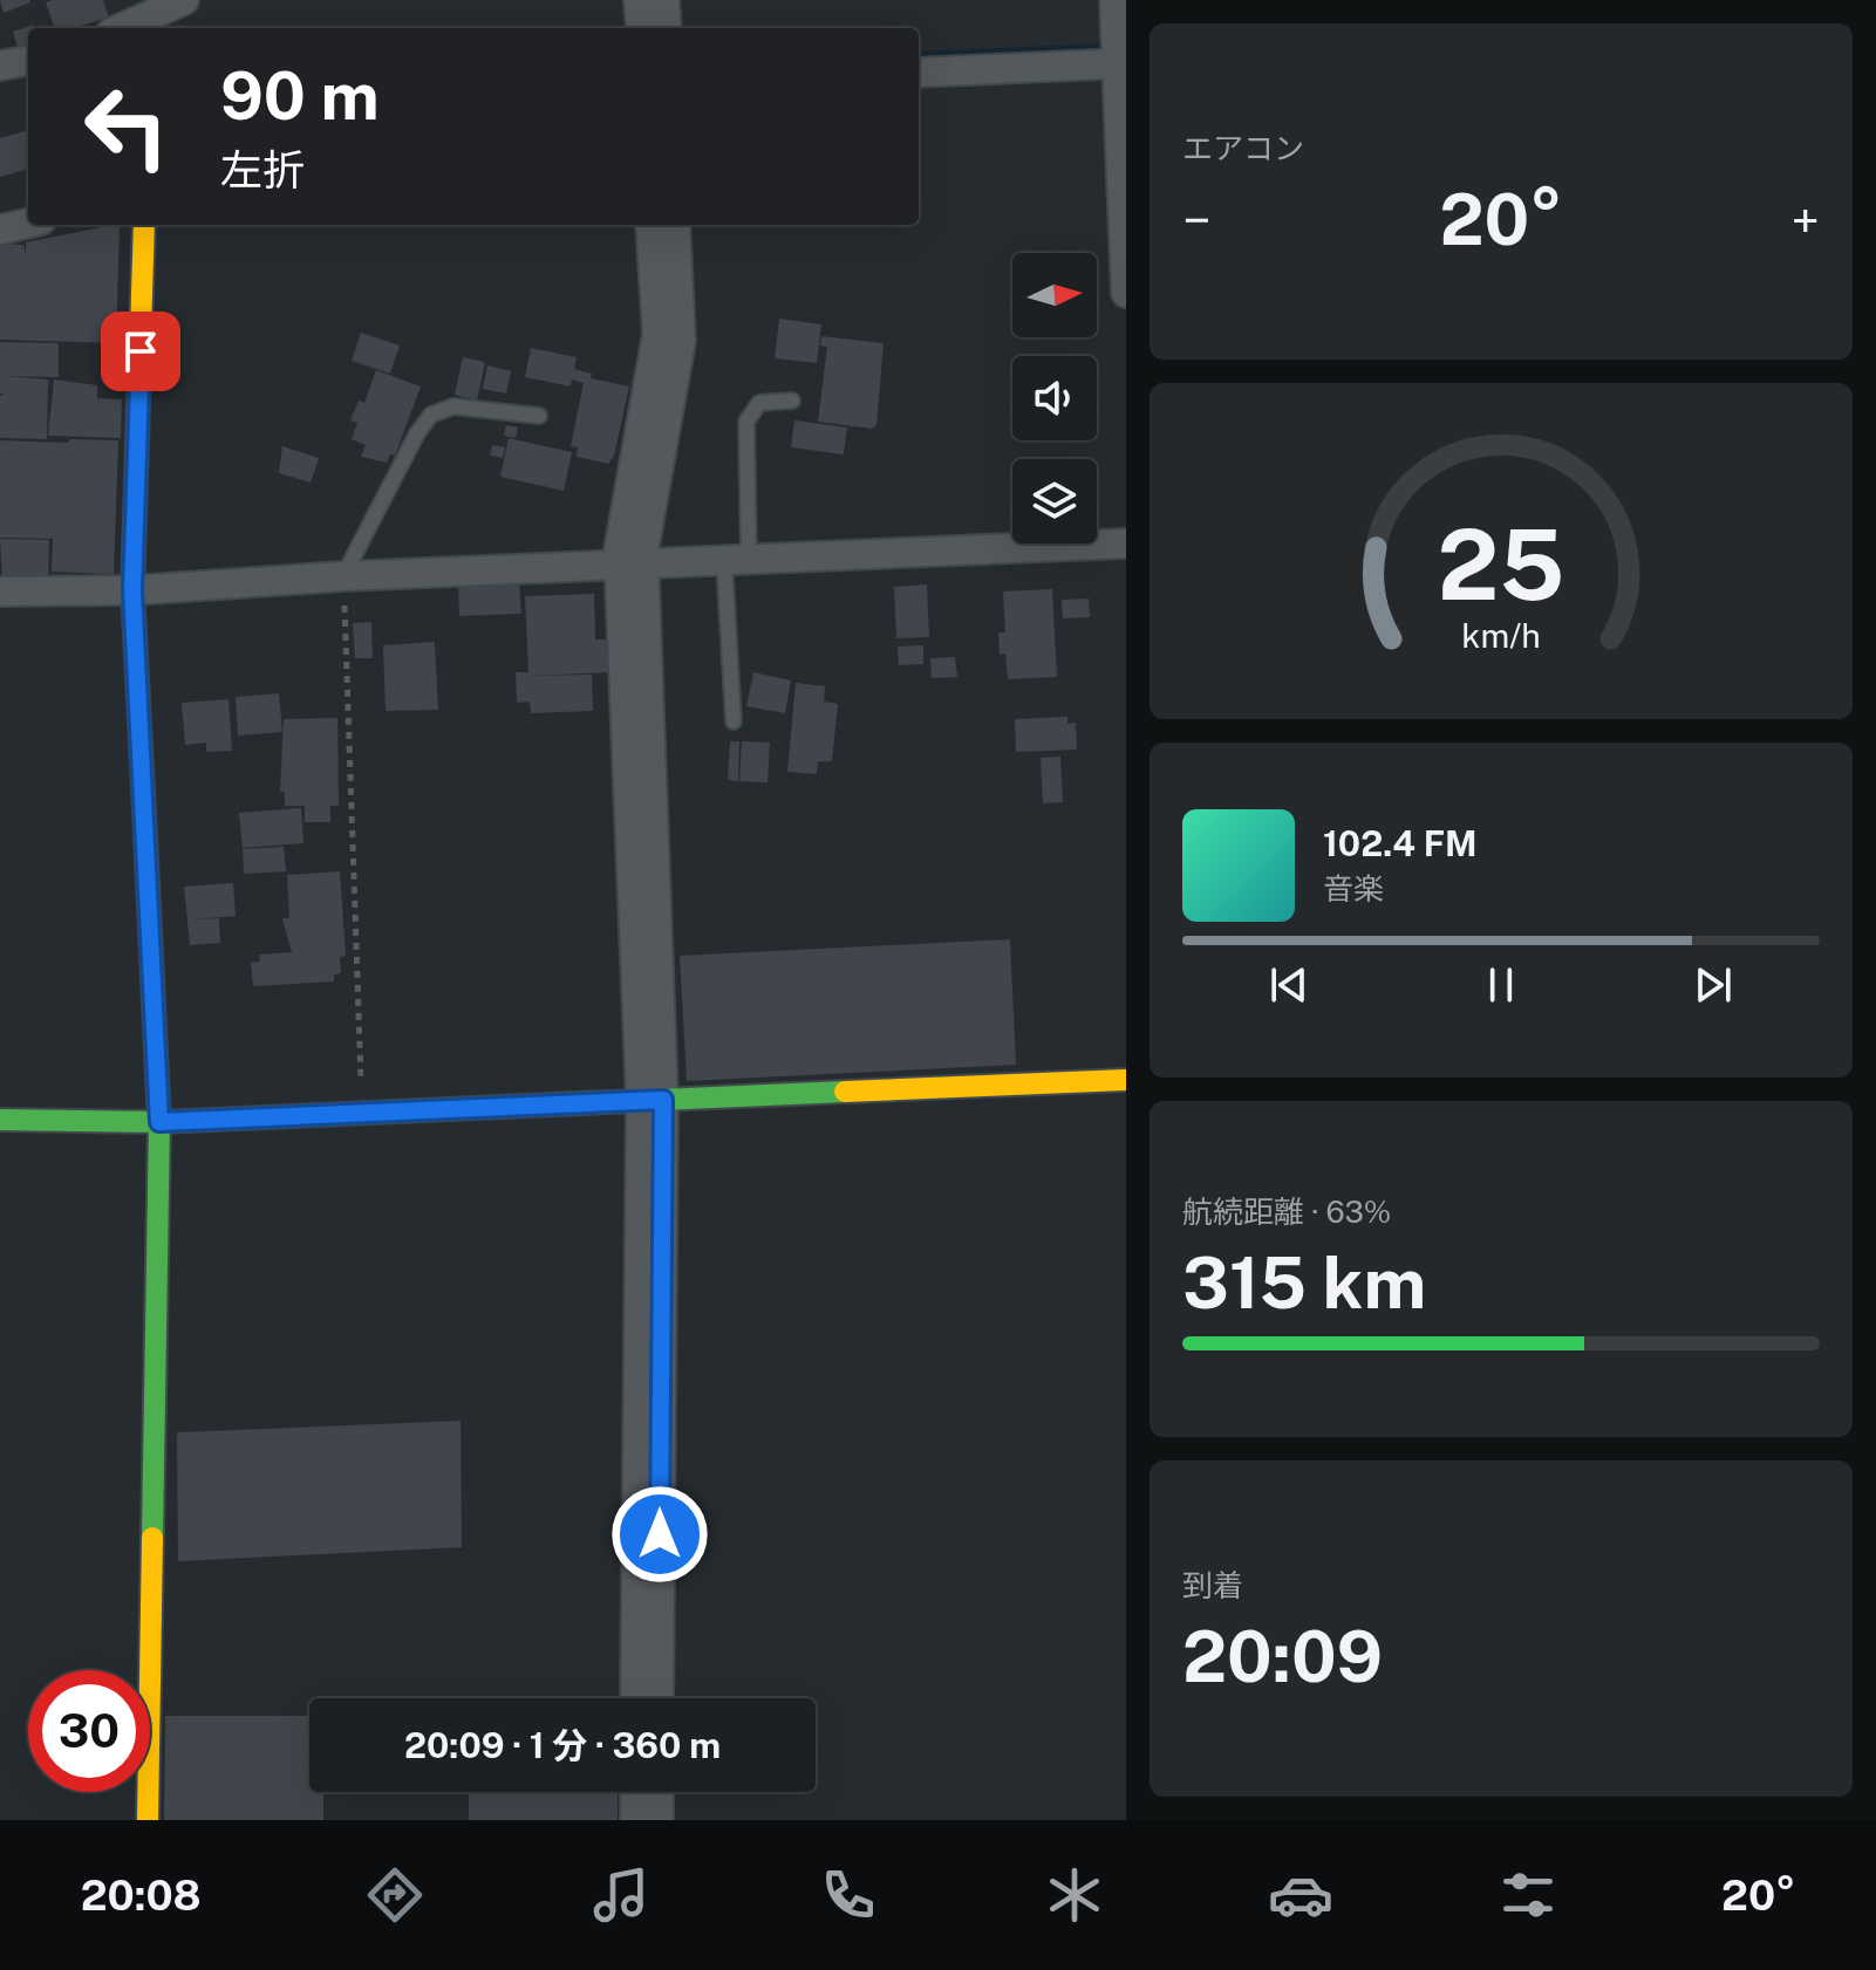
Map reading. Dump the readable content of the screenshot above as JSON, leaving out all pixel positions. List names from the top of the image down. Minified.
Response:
{"north":"right","page":{"tile":["エアコン",["航続距離 · 63%","315 km"],["到着","20:09"]],"turn":["90 m","左折"],"heat":["−","20°","+"],"song":["102.4 FM","音楽"],"limit":"30","trip":"20:09 · 1 分 · 360 m","tabs":["20:08","20°"],"gauge":["25","km/h"]}}
